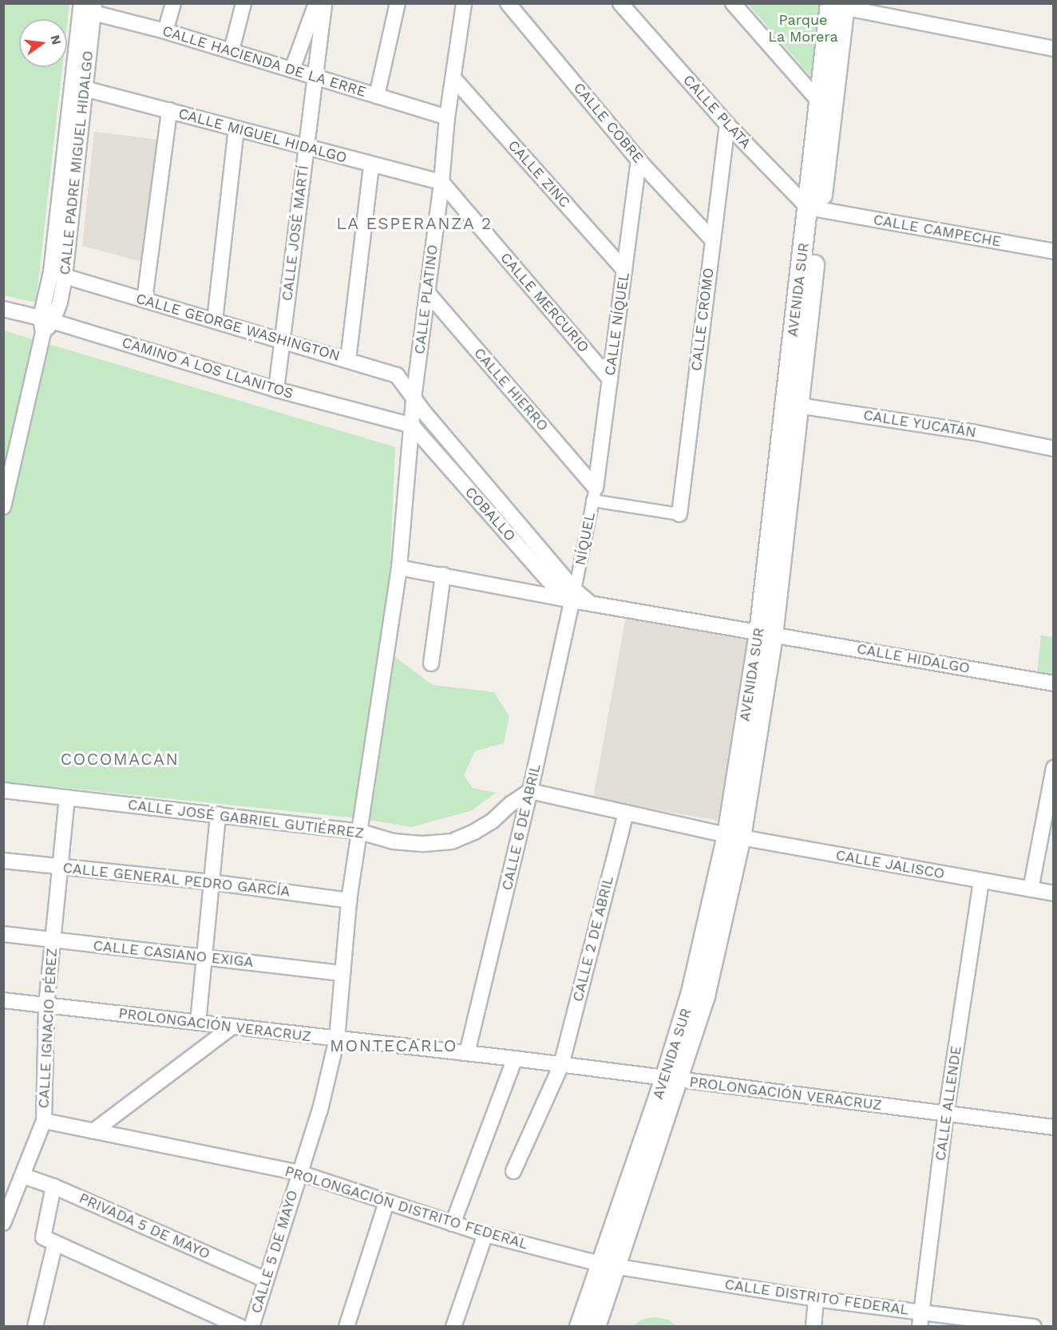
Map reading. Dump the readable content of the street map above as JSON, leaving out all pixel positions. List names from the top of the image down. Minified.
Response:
{"streets":{"main road":["AVENIDA SUR"],"street":["CALLE HACIENDA DE LA ERRE","CALLE PLATA","CALLE COBRE","CALLE MIGUEL HIDALGO","CALLE PADRE MIGUEL HIDALGO","CALLE ZINC","CALLE CAMPECHE","CALLE JOSÉ MARTÍ","CALLE PLATINO","CALLE MERCURIO","CALLE CROMO","CALLE NÍQUEL","CALLE GEORGE WASHINGTON","CAMINO A LOS LLANITOS","CALLE HIERRO","CALLE YUCATÁN","COBALLO","NÍQUEL","CALLE HIDALGO","CALLE JOSÉ GABRIEL GUTIÉRREZ","CALLE 6 DE ABRIL","CALLE JALISCO","CALLE GENERAL PEDRO GARCÍA","CALLE 2 DE ABRIL","CALLE CASIANO EXIGA","PROLONGACIÓN VERACRUZ","CALLE IGNACIO PÉREZ","CALLE ALLENDE","PROLONGACIÓN DISTRITO FEDERAL","PRIVADA 5 DE MAYO","CALLE 5 DE MAYO","CALLE DISTRITO FEDERAL"]},"crossings":[["CALLE HACIENDA DE LA ERRE","CALLE PADRE MIGUEL HIDALGO"],["CALLE HACIENDA DE LA ERRE","CALLE JOSÉ MARTÍ"],["CALLE HACIENDA DE LA ERRE","CALLE PLATINO"],["CALLE PLATA","CALLE CAMPECHE"],["CALLE PLATA","AVENIDA SUR"],["CALLE PLATA","CALLE CROMO"],["CALLE COBRE","CALLE CROMO"],["CALLE COBRE","CALLE NÍQUEL"],["CALLE MIGUEL HIDALGO","CALLE PADRE MIGUEL HIDALGO"],["CALLE MIGUEL HIDALGO","CALLE JOSÉ MARTÍ"],["CALLE MIGUEL HIDALGO","CALLE PLATINO"],["CALLE MIGUEL HIDALGO","CALLE MERCURIO"],["CALLE PADRE MIGUEL HIDALGO","CALLE GEORGE WASHINGTON"],["CALLE PADRE MIGUEL HIDALGO","CAMINO A LOS LLANITOS"],["CALLE ZINC","CALLE PLATINO"],["CALLE ZINC","CALLE NÍQUEL"],["CALLE CAMPECHE","AVENIDA SUR"],["CALLE JOSÉ MARTÍ","CALLE GEORGE WASHINGTON"],["CALLE JOSÉ MARTÍ","CAMINO A LOS LLANITOS"],["AVENIDA SUR","CALLE YUCATÁN"],["AVENIDA SUR","CALLE HIDALGO"],["AVENIDA SUR","CALLE JALISCO"],["AVENIDA SUR","PROLONGACIÓN VERACRUZ"],["AVENIDA SUR","PROLONGACIÓN DISTRITO FEDERAL"],["AVENIDA SUR","CALLE DISTRITO FEDERAL"],["CALLE PLATINO","CALLE MERCURIO"],["CALLE PLATINO","CALLE GEORGE WASHINGTON"],["CALLE PLATINO","CAMINO A LOS LLANITOS"],["CALLE PLATINO","CALLE HIERRO"],["CALLE PLATINO","COBALLO"],["CALLE PLATINO","CALLE HIDALGO"],["CALLE PLATINO","CALLE JOSÉ GABRIEL GUTIÉRREZ"],["CALLE PLATINO","CALLE 5 DE MAYO"],["CALLE MERCURIO","CALLE NÍQUEL"],["CALLE NÍQUEL","CALLE HIERRO"],["CALLE NÍQUEL","NÍQUEL"],["CALLE GEORGE WASHINGTON","COBALLO"],["CAMINO A LOS LLANITOS","COBALLO"],["CALLE HIERRO","NÍQUEL"],["COBALLO","NÍQUEL"],["COBALLO","CALLE HIDALGO"],["COBALLO","CALLE 6 DE ABRIL"],["NÍQUEL","CALLE HIDALGO"],["NÍQUEL","CALLE 6 DE ABRIL"],["CALLE HIDALGO","CALLE 6 DE ABRIL"],["CALLE JOSÉ GABRIEL GUTIÉRREZ","CALLE 6 DE ABRIL"],["CALLE JOSÉ GABRIEL GUTIÉRREZ","CALLE JALISCO"],["CALLE JOSÉ GABRIEL GUTIÉRREZ","CALLE IGNACIO PÉREZ"],["CALLE JOSÉ GABRIEL GUTIÉRREZ","CALLE 5 DE MAYO"],["CALLE 6 DE ABRIL","CALLE JALISCO"],["CALLE 6 DE ABRIL","PROLONGACIÓN VERACRUZ"],["CALLE JALISCO","CALLE 2 DE ABRIL"],["CALLE JALISCO","CALLE ALLENDE"],["CALLE GENERAL PEDRO GARCÍA","CALLE IGNACIO PÉREZ"],["CALLE GENERAL PEDRO GARCÍA","CALLE 5 DE MAYO"],["CALLE 2 DE ABRIL","PROLONGACIÓN VERACRUZ"],["CALLE CASIANO EXIGA","CALLE IGNACIO PÉREZ"],["CALLE CASIANO EXIGA","CALLE 5 DE MAYO"],["PROLONGACIÓN VERACRUZ","CALLE IGNACIO PÉREZ"],["PROLONGACIÓN VERACRUZ","CALLE ALLENDE"],["PROLONGACIÓN VERACRUZ","CALLE 5 DE MAYO"],["CALLE IGNACIO PÉREZ","PROLONGACIÓN DISTRITO FEDERAL"],["CALLE IGNACIO PÉREZ","PRIVADA 5 DE MAYO"],["CALLE ALLENDE","CALLE DISTRITO FEDERAL"],["PROLONGACIÓN DISTRITO FEDERAL","CALLE 5 DE MAYO"],["PROLONGACIÓN DISTRITO FEDERAL","CALLE DISTRITO FEDERAL"],["PRIVADA 5 DE MAYO","CALLE 5 DE MAYO"]],"districts":["LA ESPERANZA 2","COCOMACAN","MONTECARLO"],"parks":["Parque La Morera"],"north":"right"}
